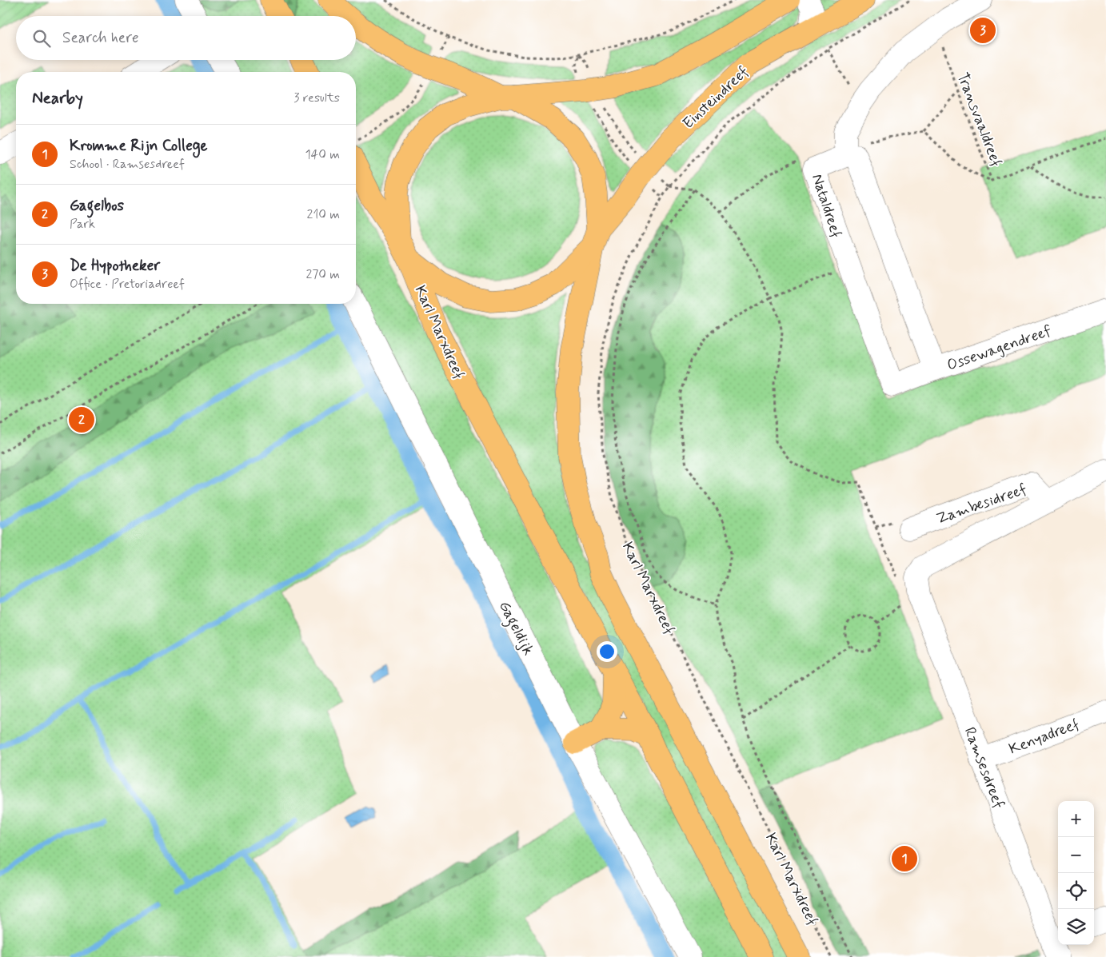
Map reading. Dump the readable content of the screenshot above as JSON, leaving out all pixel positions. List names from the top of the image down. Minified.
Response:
{"streets":{"main road":["Einsteindreef","Karl Marxdreef"],"street":["Nataldreef","Ossewagendreef","Zambesidreef","Gageldijk","Kenyadreef","Ramsesdreef"],"path":["Transvaaldreef"]},"crossings":[["Einsteindreef","Karl Marxdreef"],["Nataldreef","Ossewagendreef"],["Zambesidreef","Ramsesdreef"],["Kenyadreef","Ramsesdreef"]],"page":{"pins":["3","2","1"],"search":"Search here","heading":["Nearby","3 results"],"list":[{"mark":"1","name":"Kromme Rijn College","note":"School · Ramsesdreef","value":"140 m"},{"mark":"2","name":"Gagelbos","note":"Park","value":"210 m"},{"mark":"3","name":"De Hypotheker","note":"Office · Pretoriadreef","value":"270 m"}],"map_buttons":["+","−"]}}
